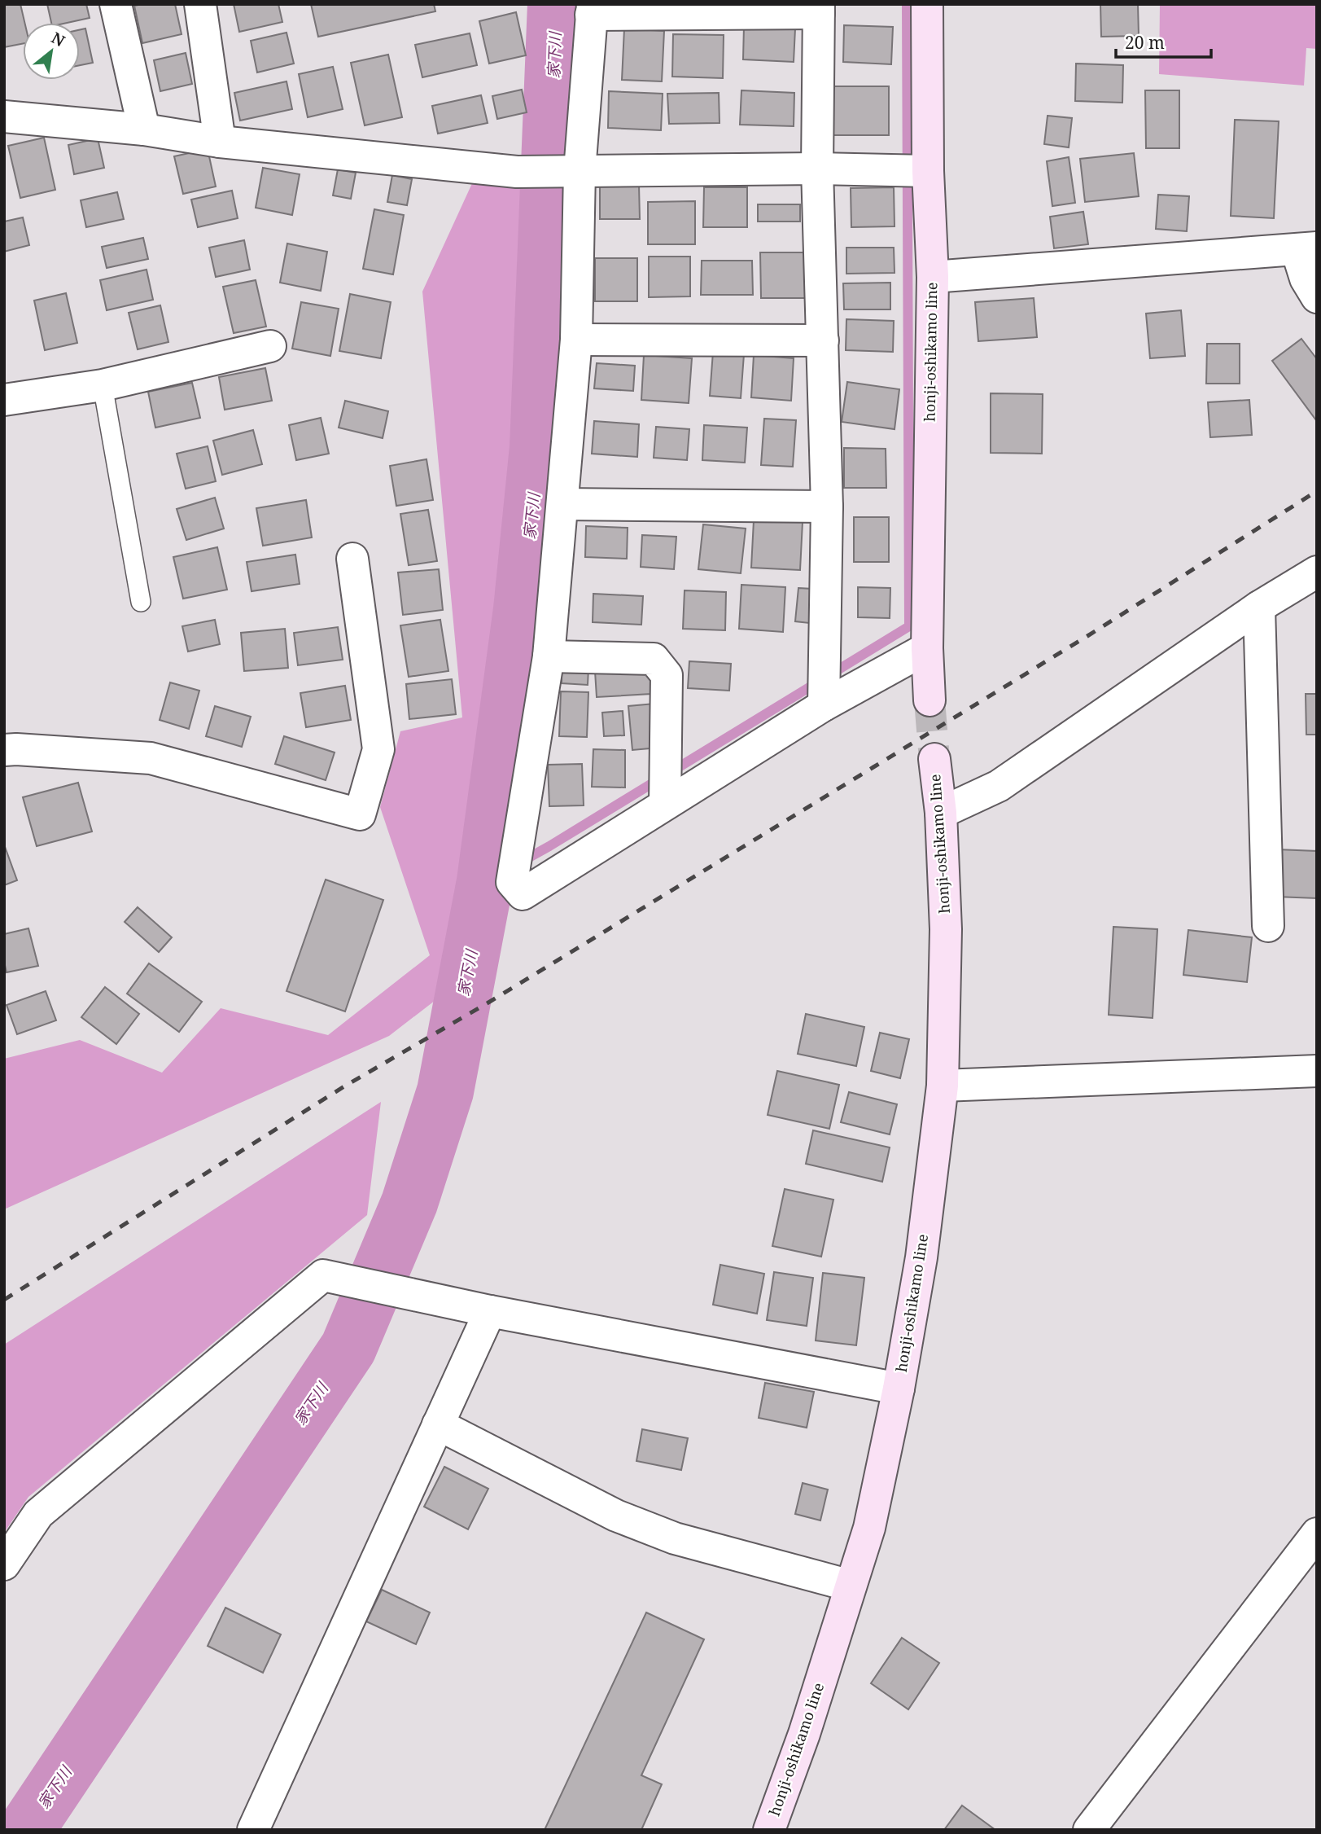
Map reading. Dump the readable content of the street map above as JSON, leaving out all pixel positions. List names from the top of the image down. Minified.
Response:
{"streets":{"main road":["honji-oshikamo line"]},"water":["家下川"],"scale_bar":"20 m","north":"top right"}
